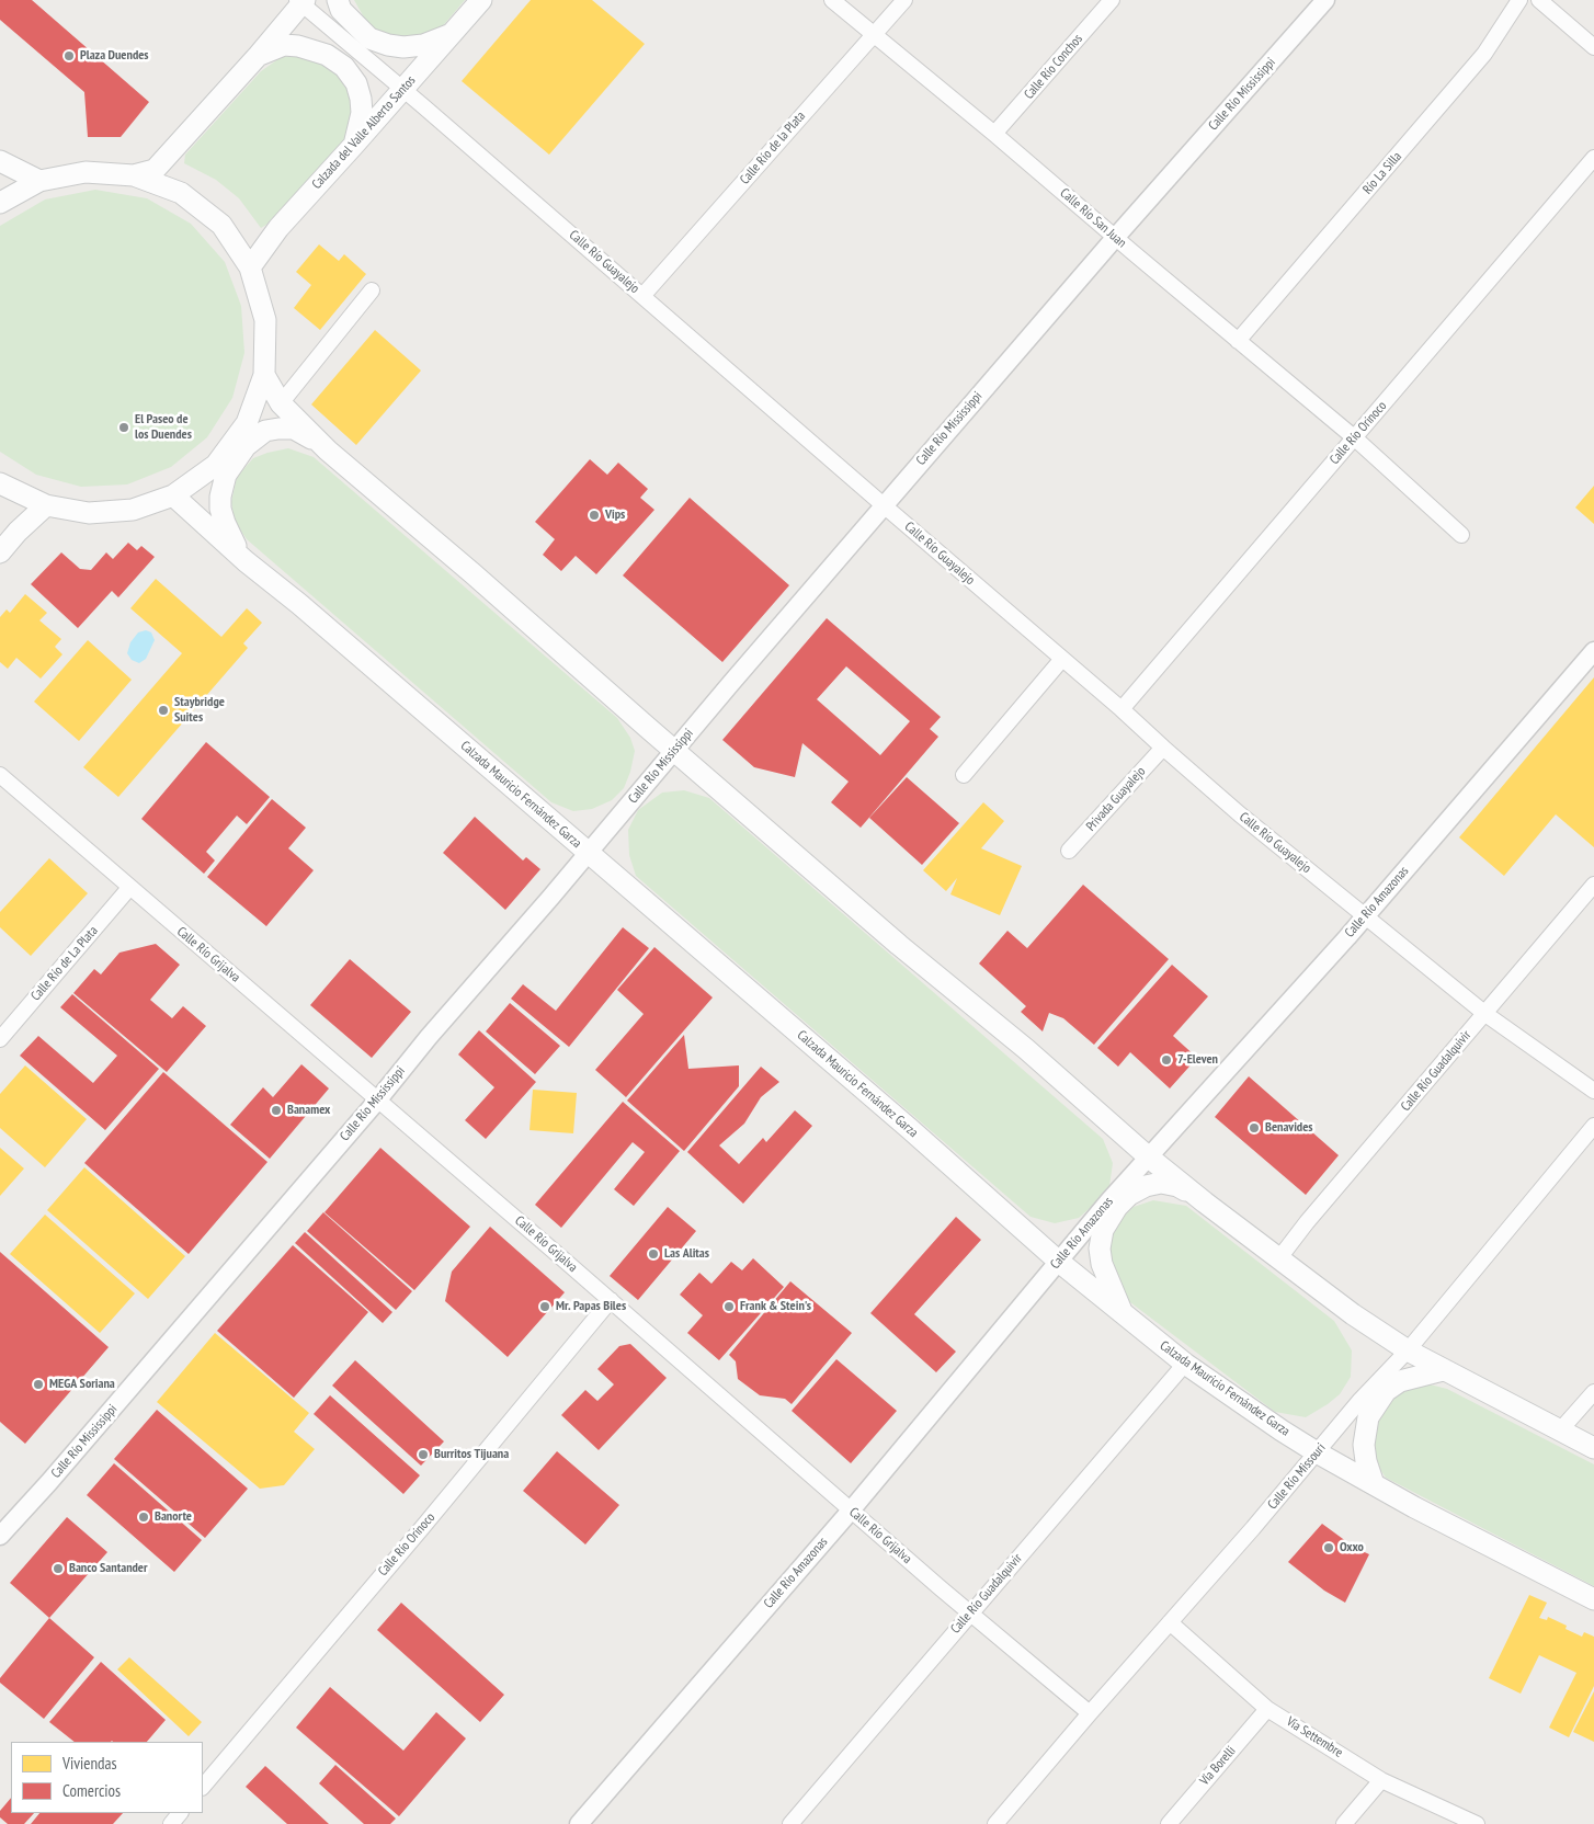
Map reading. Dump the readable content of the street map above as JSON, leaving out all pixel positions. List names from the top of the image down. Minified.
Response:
{"streets":{"main road":["Calzada del Valle Alberto Santos","Calzada Mauricio Fernández Garza"],"street":["Calle Río Conchos","Calle Río Mississippi","Calle Río de la Plata","Río La Silla","Calle Río San Juan","Calle Río Guayalejo","Calle Río Orinoco","Privada Guayalejo","Calle Río Amazonas","Calle Río Grijalva","Calle Río de La Plata","Calle Río Guadalquivir","Calle Río Missouri","Vía Settembre","Vía Borelli"]},"crossings":[["Calle Río Conchos","Calle Río San Juan"],["Calle Río Mississippi","Calle Río San Juan"],["Calle Río Mississippi","Calle Río Guayalejo"],["Calle Río Mississippi","Calzada Mauricio Fernández Garza"],["Calle Río Mississippi","Calle Río Grijalva"],["Calzada del Valle Alberto Santos","Calle Río Guayalejo"],["Calle Río de la Plata","Calle Río San Juan"],["Calle Río de la Plata","Calle Río Guayalejo"],["Río La Silla","Calle Río San Juan"],["Calle Río San Juan","Calle Río Orinoco"],["Calle Río Guayalejo","Calle Río Orinoco"],["Calle Río Guayalejo","Privada Guayalejo"],["Calle Río Guayalejo","Calle Río Amazonas"],["Calle Río Guayalejo","Calle Río Guadalquivir"],["Calle Río Orinoco","Calle Río Grijalva"],["Calzada Mauricio Fernández Garza","Calle Río Amazonas"],["Calzada Mauricio Fernández Garza","Calle Río Guadalquivir"],["Calzada Mauricio Fernández Garza","Calle Río Missouri"],["Calle Río Amazonas","Calle Río Grijalva"],["Calle Río Grijalva","Calle Río de La Plata"],["Calle Río Grijalva","Calle Río Guadalquivir"],["Calle Río Grijalva","Calle Río Missouri"],["Calle Río Missouri","Vía Settembre"],["Vía Settembre","Vía Borelli"]],"places":["Plaza Duendes","El Paseo de los Duendes","Vips","Staybridge Suites","7-Eleven","Banamex","Benavides","Las Alitas","Mr. Papas Biles","Frank & Stein's","MEGA Soriana","Burritos Tijuana","Banorte","Oxxo","Banco Santander"],"legend":["Viviendas","Comercios"]}
